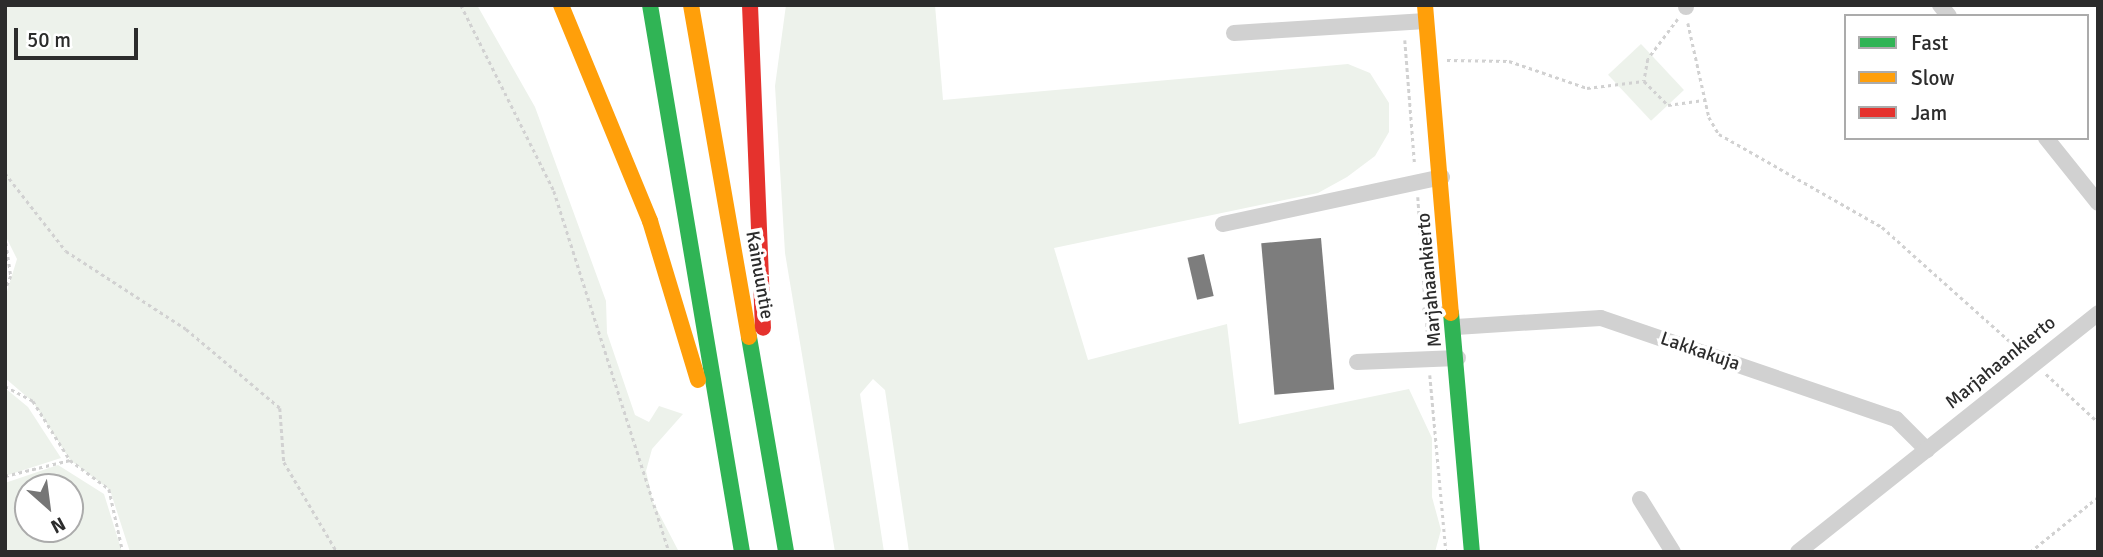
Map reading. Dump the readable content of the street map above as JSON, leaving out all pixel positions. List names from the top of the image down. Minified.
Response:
{"streets":{"main road":["Kainuuntie","Marjahaankierto"],"street":["Lakkakuja"]},"crossings":[["Marjahaankierto","Lakkakuja"]],"legend":["Fast","Slow","Jam"],"scale_bar":"50 m","north":"bottom right"}
